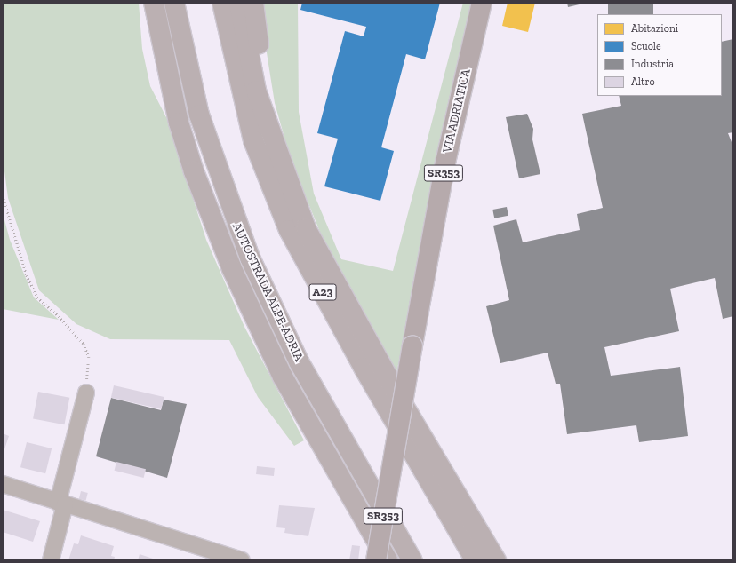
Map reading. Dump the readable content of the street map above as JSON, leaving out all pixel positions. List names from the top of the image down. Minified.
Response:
{"streets":{"highway":["AUTOSTRADA ALPE-ADRIA","A23"],"main road":["VIA ADRIATICA","SR353"]},"legend":["Abitazioni","Scuole","Industria","Altro"]}
